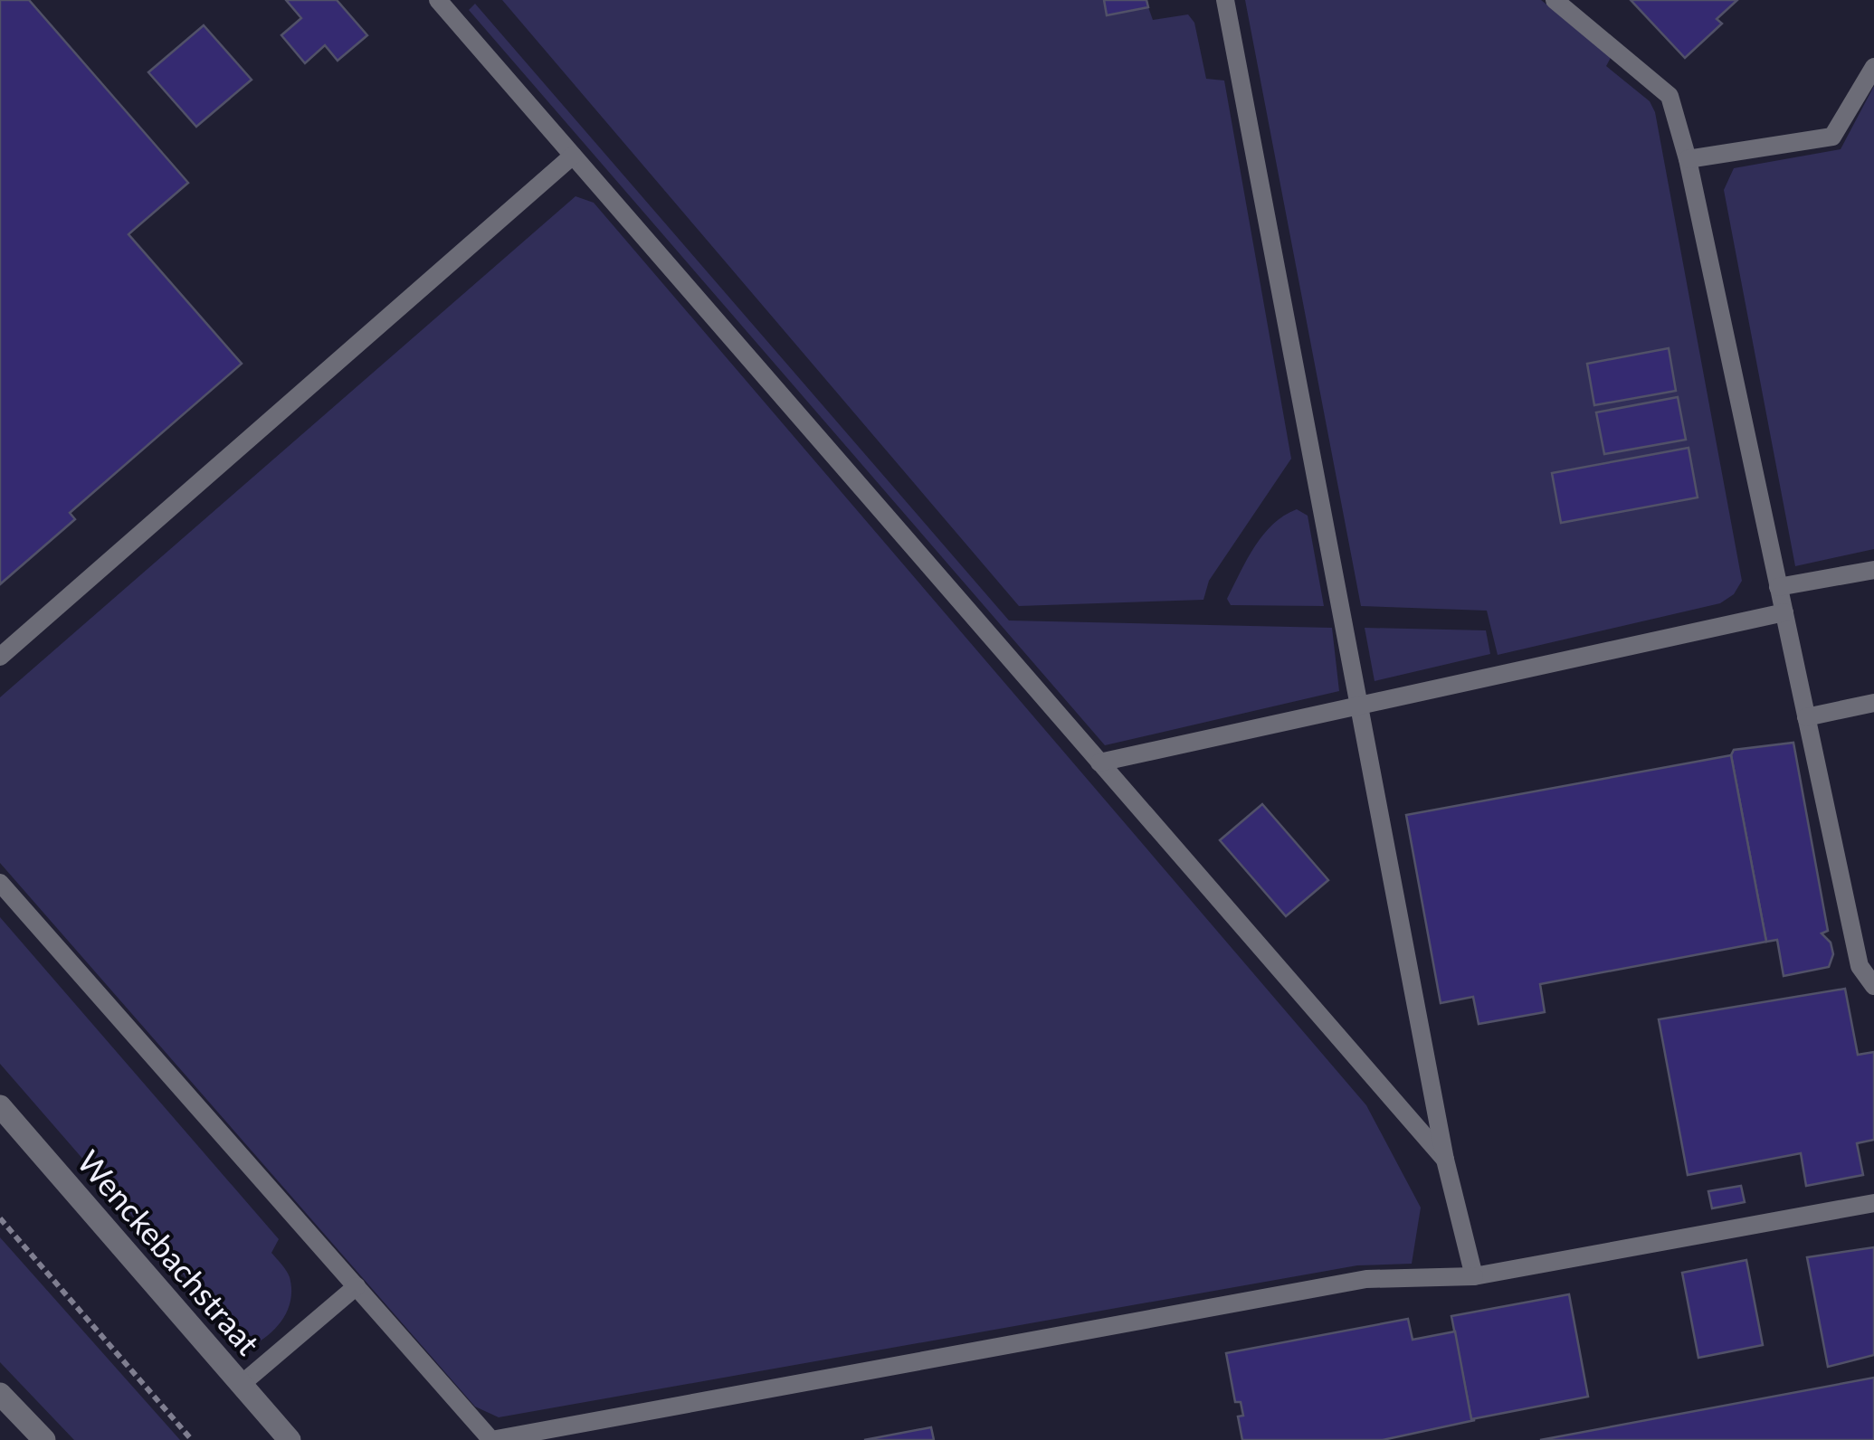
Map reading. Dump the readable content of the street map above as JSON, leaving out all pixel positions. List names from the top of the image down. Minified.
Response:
{"streets":{"street":["Wenckebachstraat"]}}
